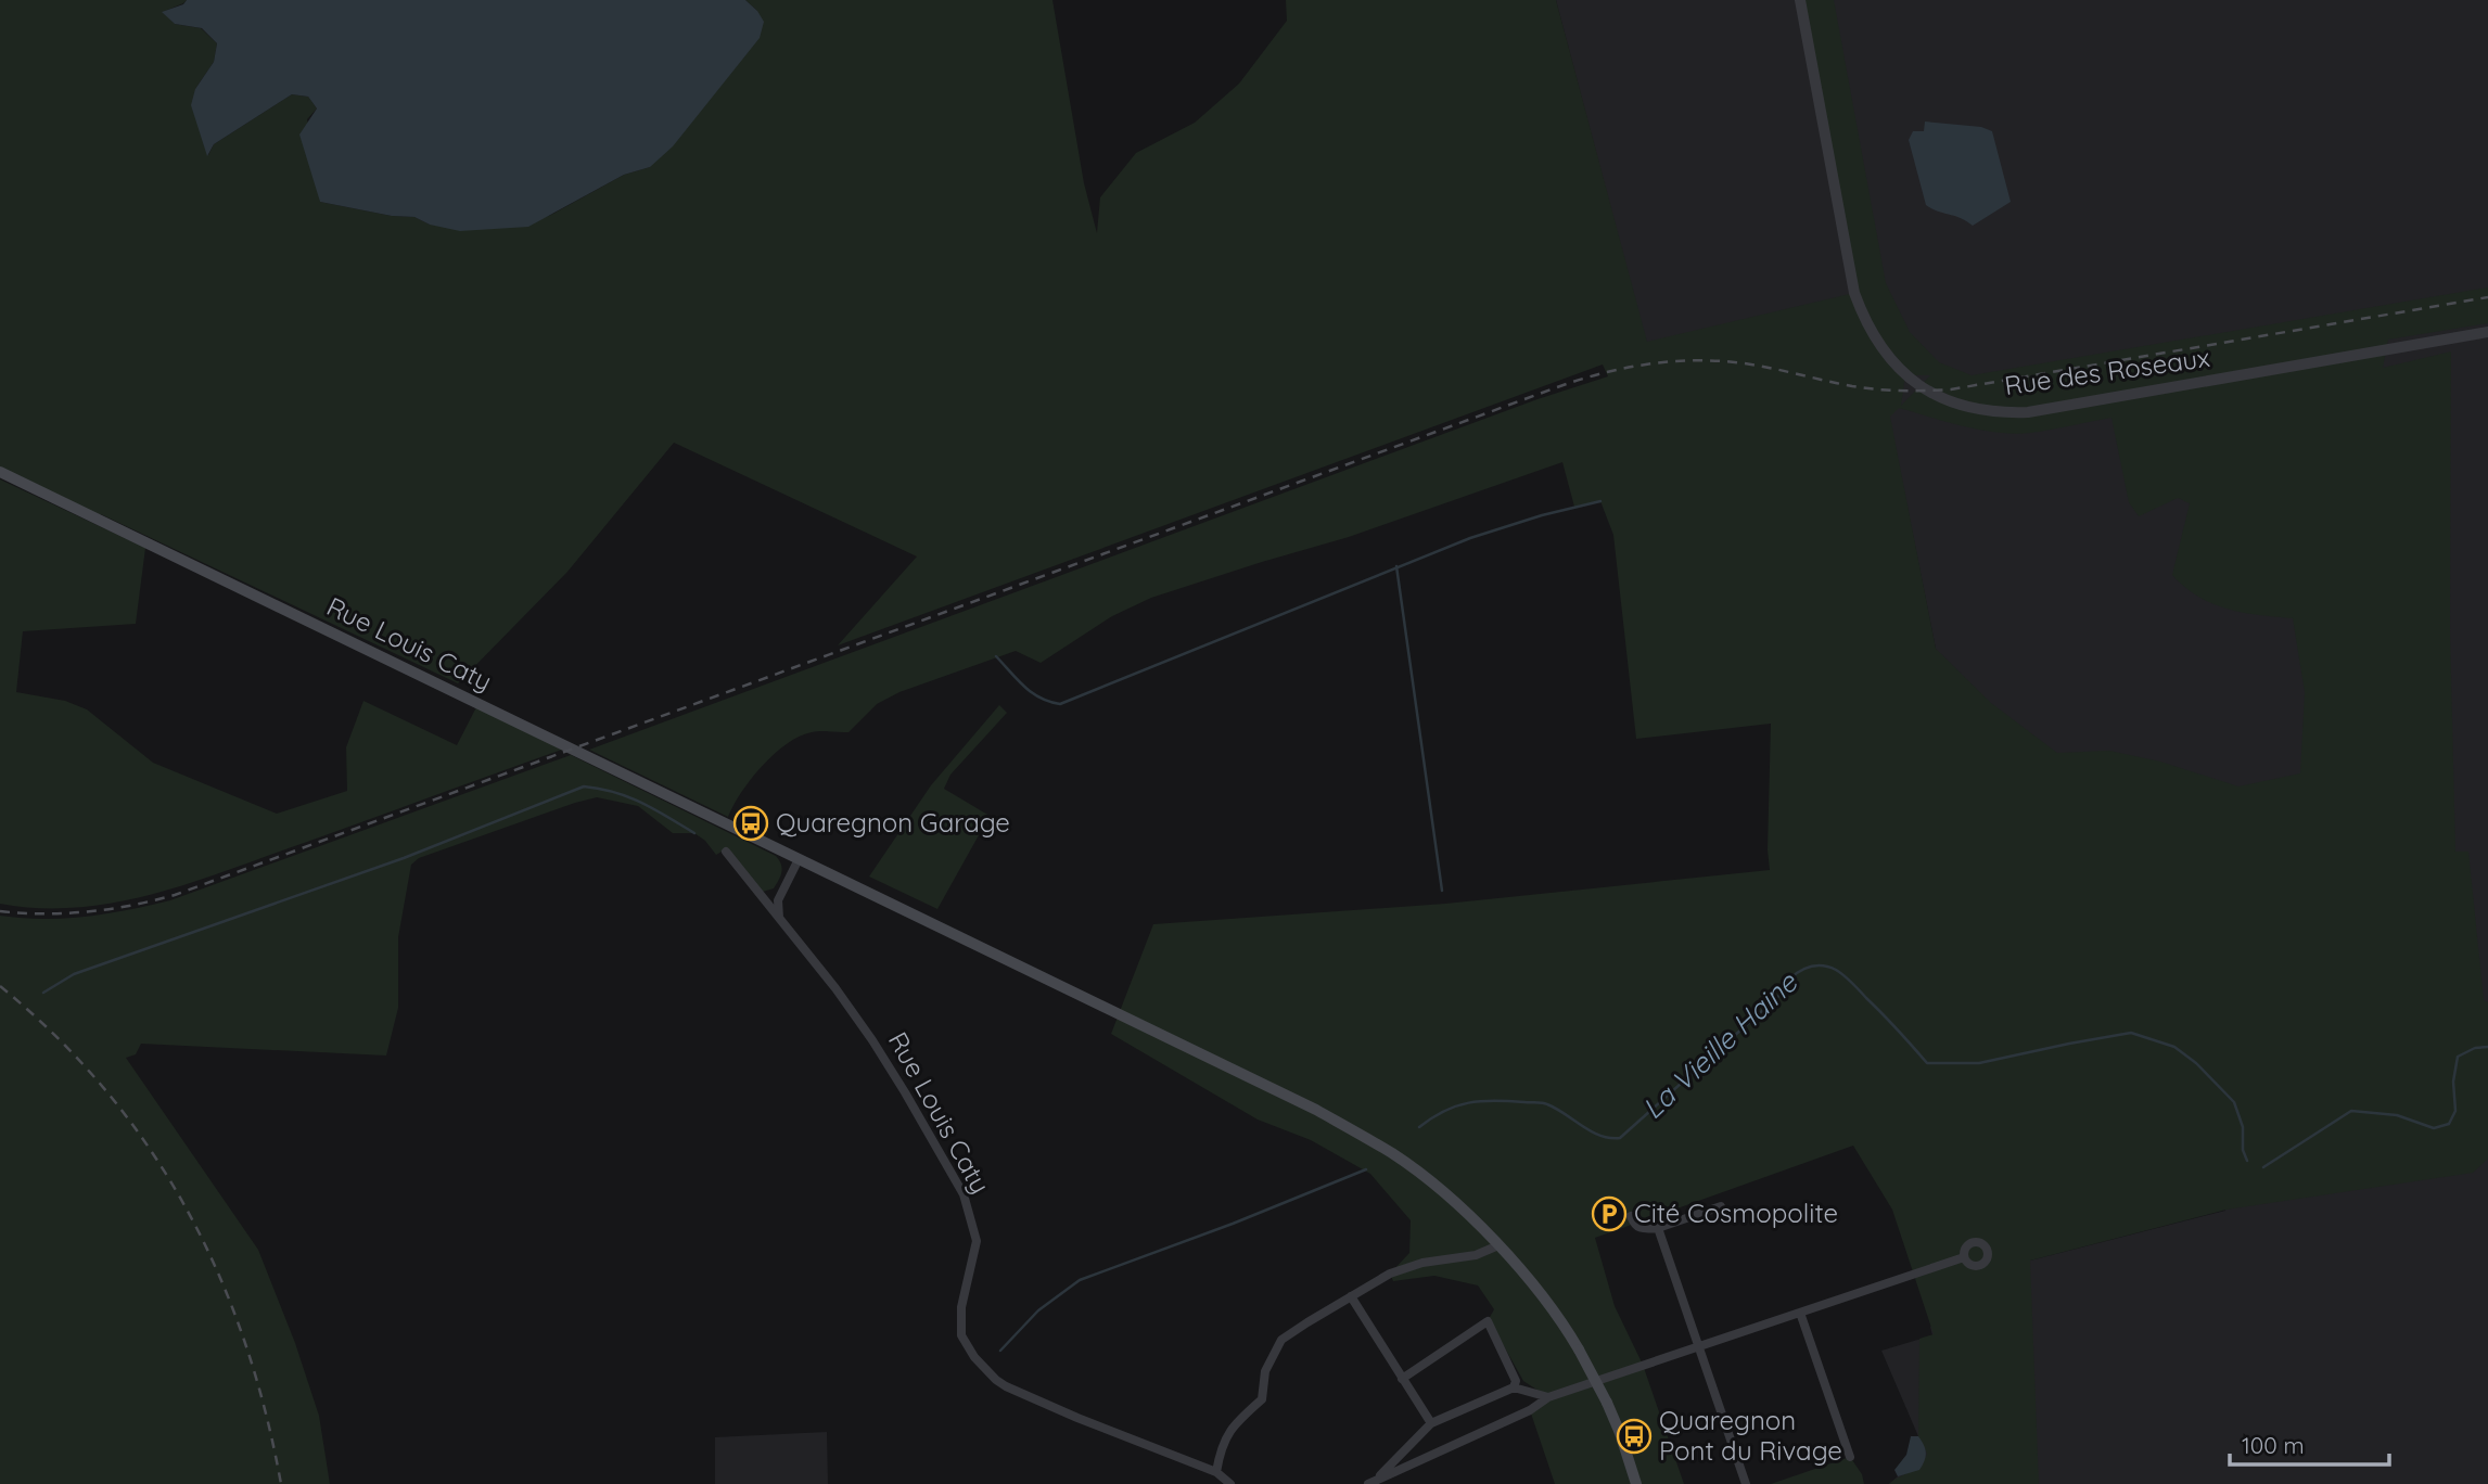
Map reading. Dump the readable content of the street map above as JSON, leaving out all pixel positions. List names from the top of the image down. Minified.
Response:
{"streets":{"main road":["Rue Louis Caty"],"street":["Rue des Roseaux"]},"water":["La Vieille Haine"],"places":{"bus stop":["Quaregnon Garage","Quaregnon Pont du Rivage"],"parking":["Cité Cosmopolite"]},"scale_bar":"100 m"}
